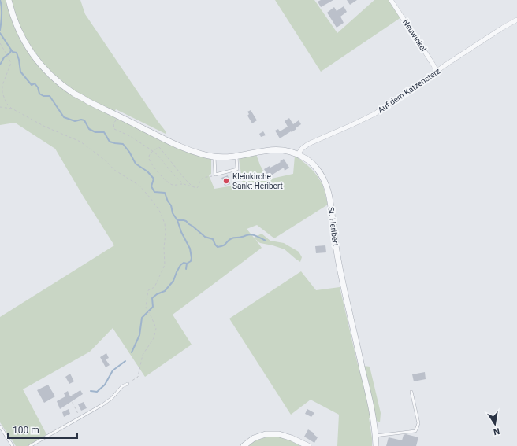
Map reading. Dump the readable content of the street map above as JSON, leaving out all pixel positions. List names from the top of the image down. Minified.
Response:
{"streets":{"street":["Neuwinkel","Auf dem Katzensterz","St. Heribert"]},"crossings":[["Neuwinkel","Auf dem Katzensterz"],["Auf dem Katzensterz","St. Heribert"]],"places":["Kleinkirche Sankt Heribert"],"scale_bar":"100 m","north":"bottom"}
